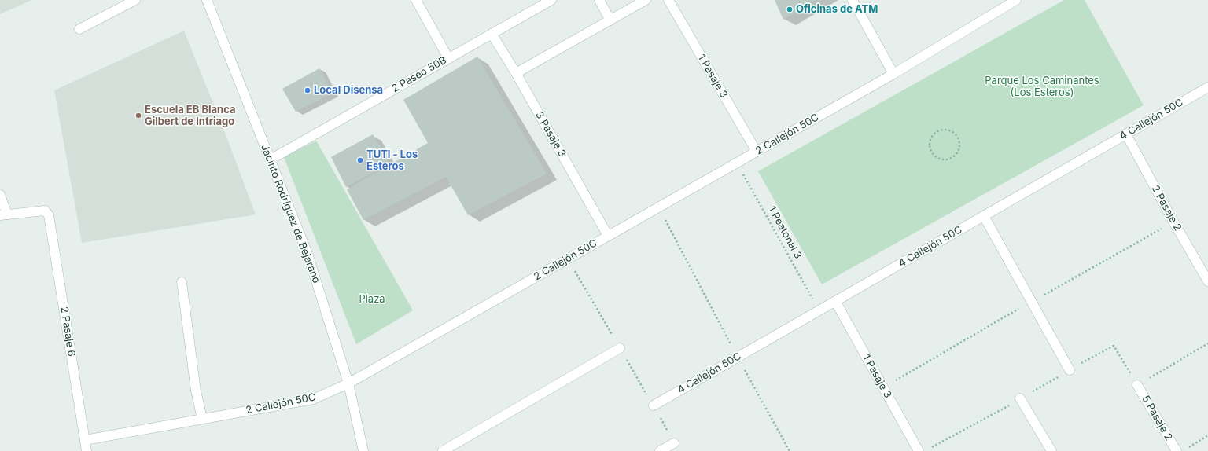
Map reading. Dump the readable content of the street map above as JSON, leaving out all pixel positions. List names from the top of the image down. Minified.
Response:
{"streets":{"street":["2 Paseo 50B","1 Pasaje 3","4 Callejón 50C","3 Pasaje 3","2 Callejón 50C","2 Pasaje 2","Jacinto Rodríguez de Bejarano","2 Pasaje 6","5 Pasaje 2"],"path":["1 Peatonal 3"]},"crossings":[["2 Paseo 50B","3 Pasaje 3"],["2 Paseo 50B","Jacinto Rodríguez de Bejarano"],["1 Pasaje 3","4 Callejón 50C"],["1 Pasaje 3","2 Callejón 50C"],["4 Callejón 50C","2 Pasaje 2"],["4 Callejón 50C","1 Peatonal 3"],["3 Pasaje 3","2 Callejón 50C"],["2 Callejón 50C","Jacinto Rodríguez de Bejarano"],["2 Callejón 50C","1 Peatonal 3"],["2 Callejón 50C","2 Pasaje 6"]],"parks":["Parque Los Caminantes (Los Esteros)","Plaza"],"places":["Oficinas de ATM","Local Disensa","Escuela EB Blanca Gilbert de Intriago","TUTI - Los Esteros"]}
